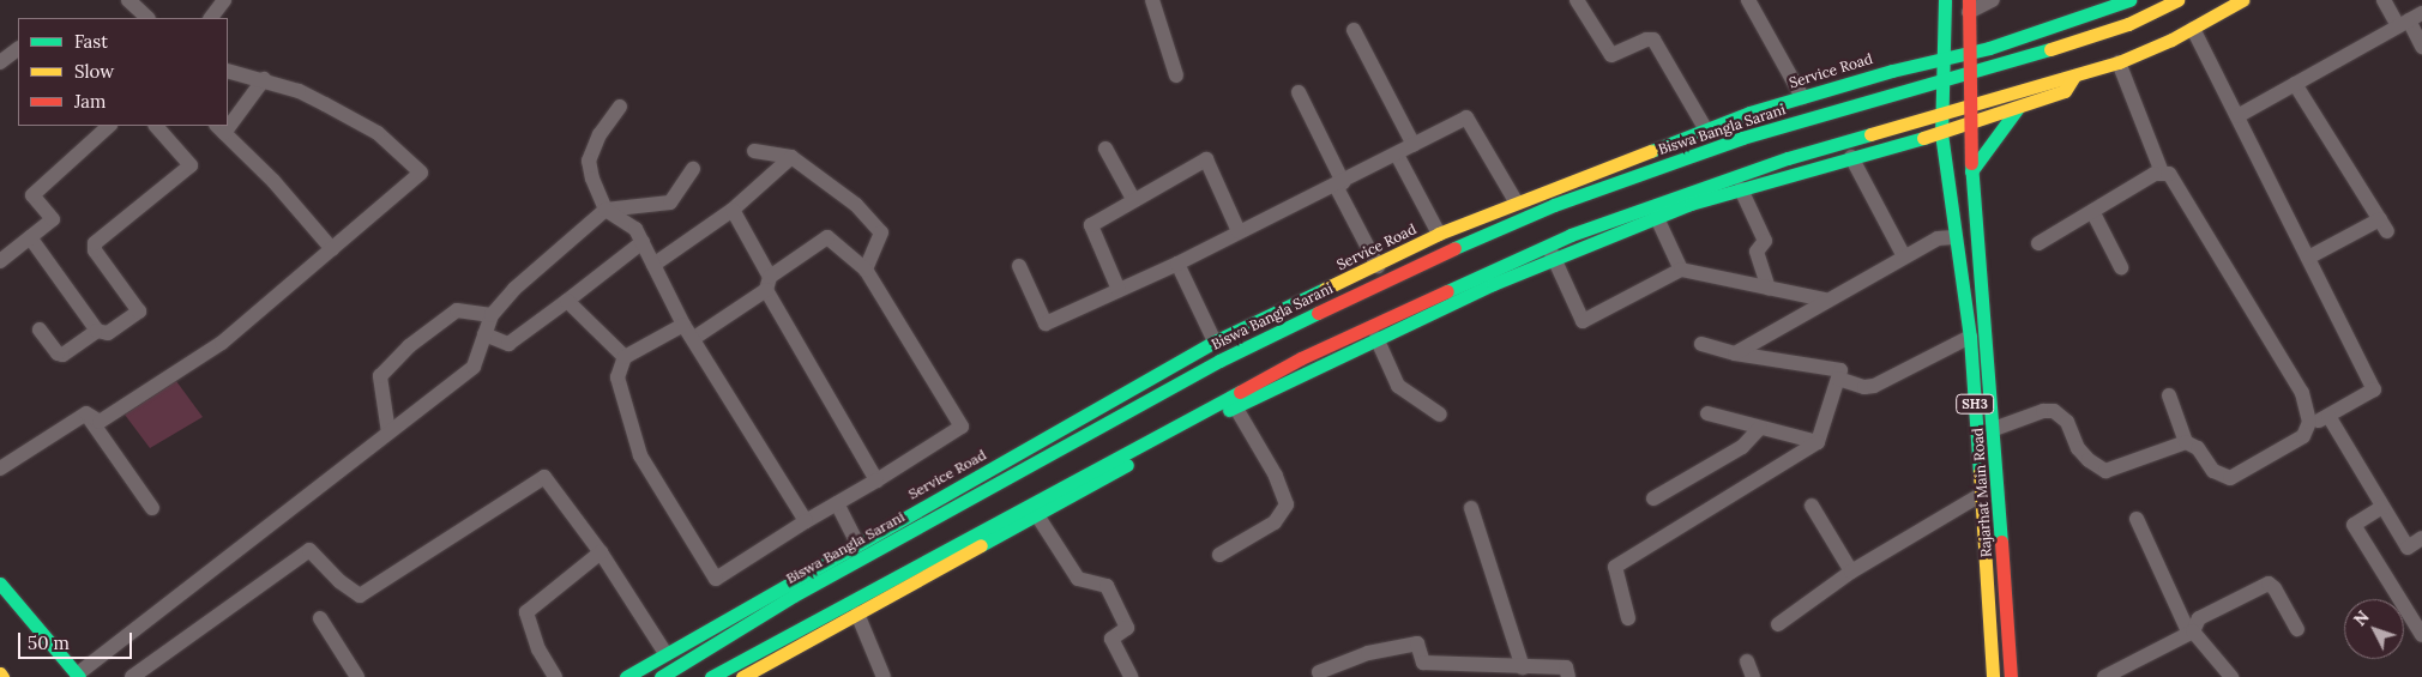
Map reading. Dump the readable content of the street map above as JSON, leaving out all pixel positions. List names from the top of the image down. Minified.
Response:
{"streets":{"main road":["Service Road","Biswa Bangla Sarani","SH3","Rajarhat Main Road"]},"crossings":[["Service Road","SH3"],["Biswa Bangla Sarani","SH3"],["SH3","Rajarhat Main Road"]],"legend":["Fast","Slow","Jam"],"scale_bar":"50 m","north":"top left"}
